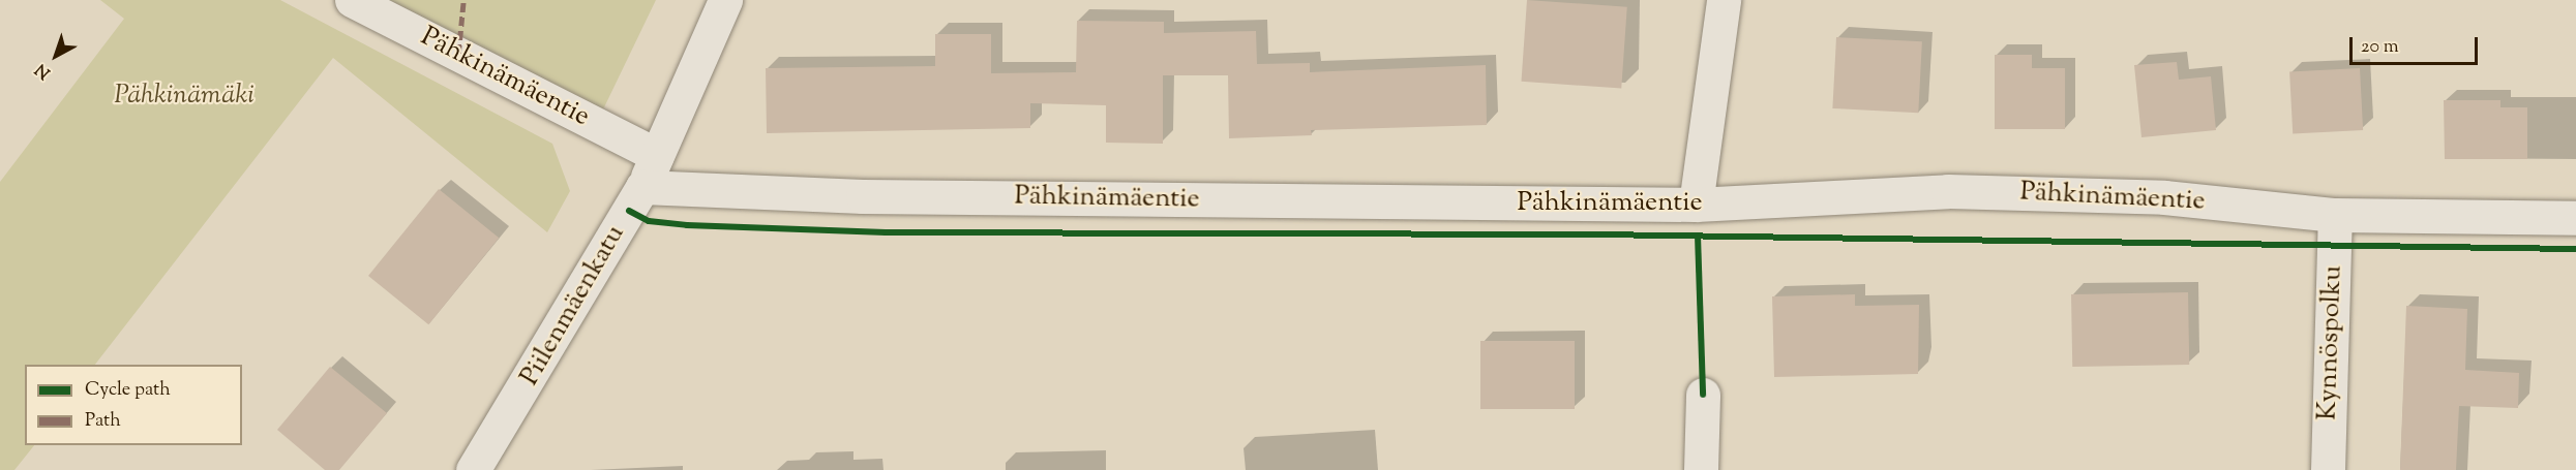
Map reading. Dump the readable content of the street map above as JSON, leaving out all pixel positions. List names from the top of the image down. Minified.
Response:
{"streets":{"street":["Pähkinämäentie","Piilenmäenkatu","Kynnöspolku"]},"crossings":[["Pähkinämäentie","Piilenmäenkatu"],["Pähkinämäentie","Kynnöspolku"]],"parks":["Pähkinämäki"],"legend":["Cycle path","Path"],"scale_bar":"20 m","north":"bottom left"}
